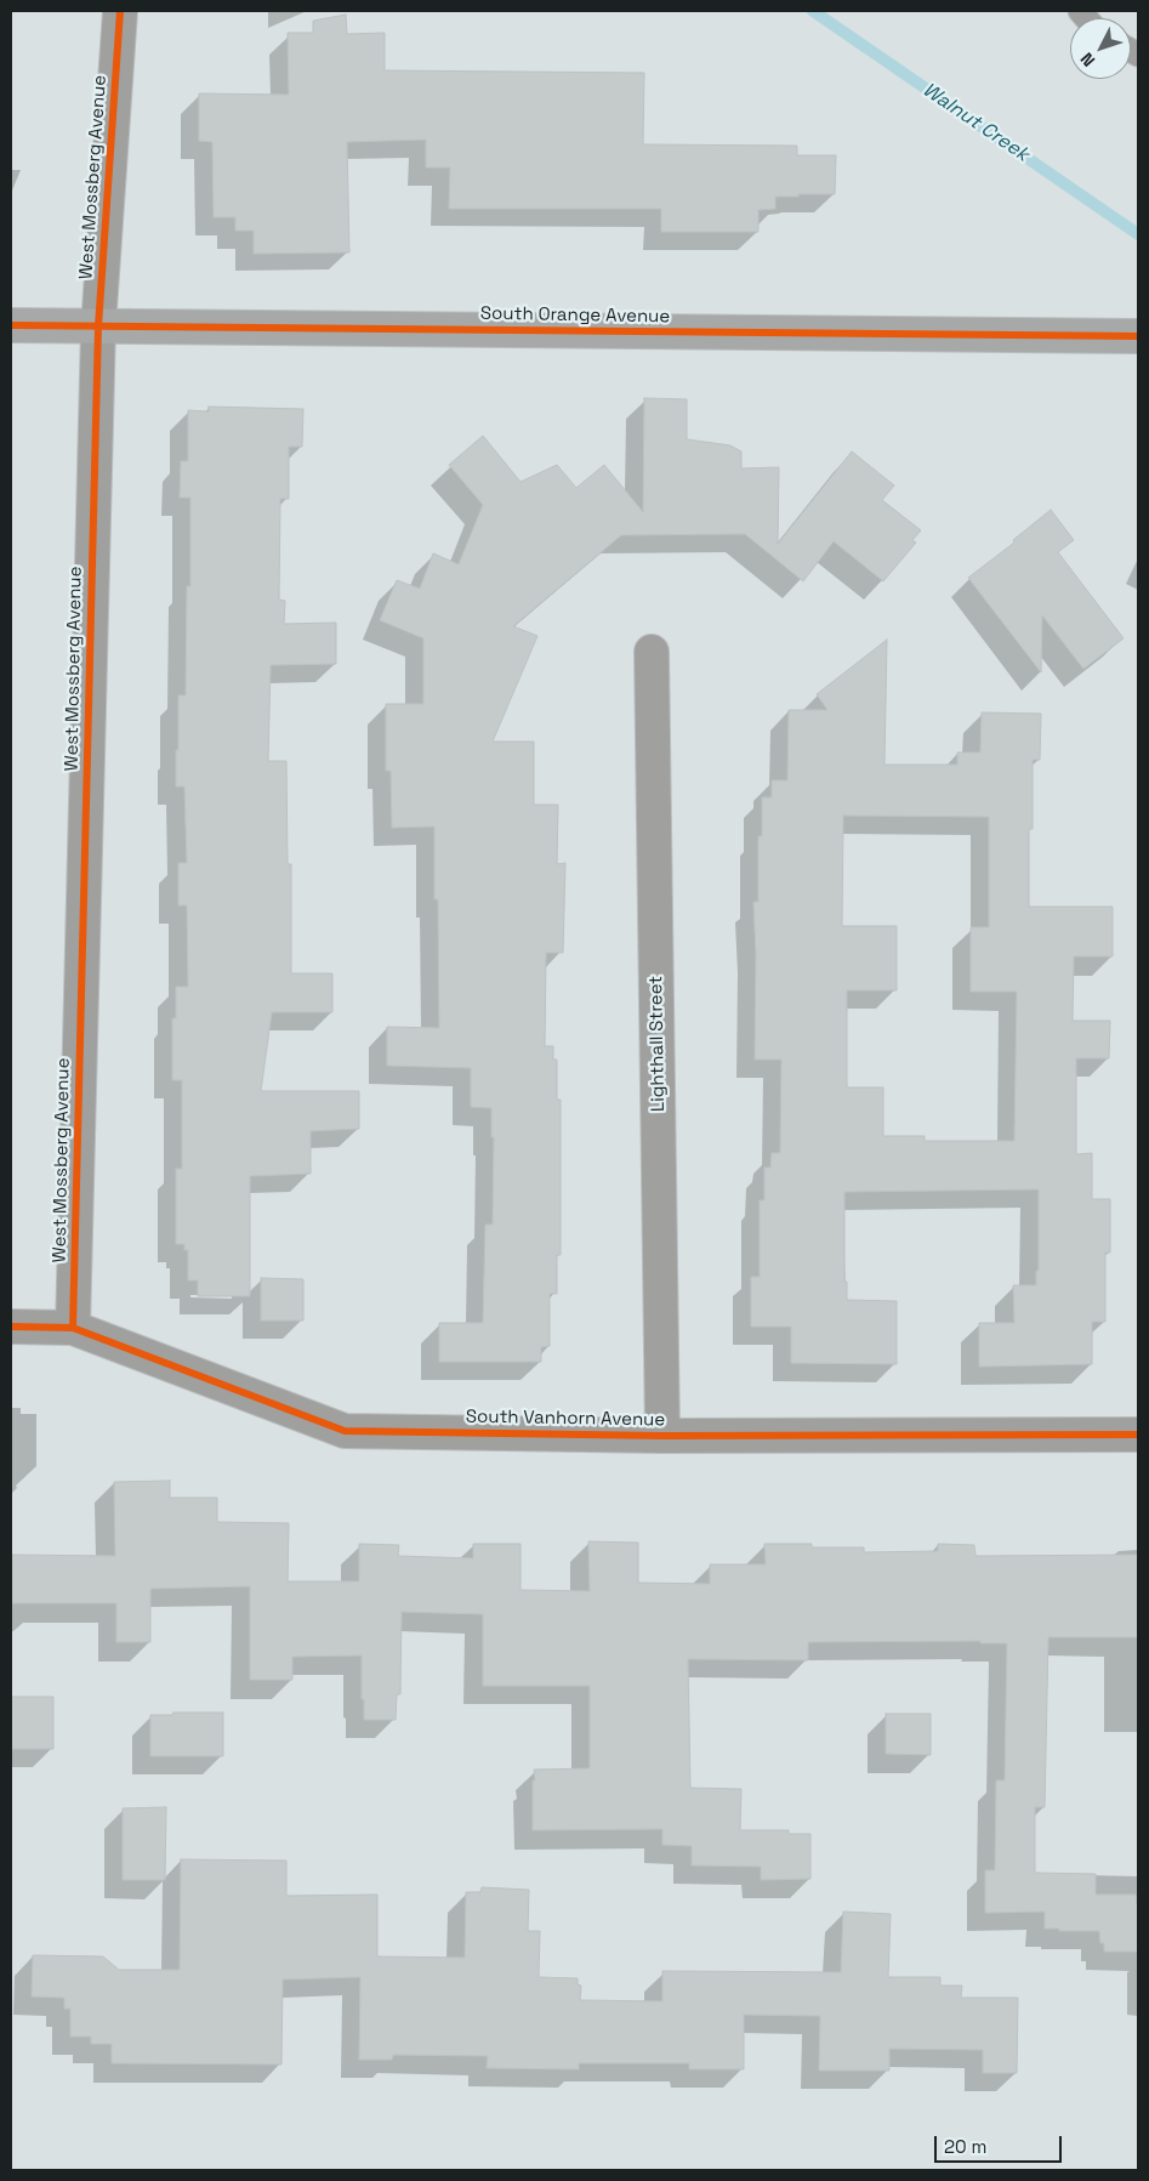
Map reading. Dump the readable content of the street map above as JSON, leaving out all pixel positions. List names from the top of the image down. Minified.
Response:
{"streets":{"street":["West Mossberg Avenue","South Orange Avenue","Lighthall Street","South Vanhorn Avenue"]},"crossings":[["West Mossberg Avenue","South Orange Avenue"],["West Mossberg Avenue","South Vanhorn Avenue"],["Lighthall Street","South Vanhorn Avenue"]],"water":["Walnut Creek"],"scale_bar":"20 m","north":"bottom left"}
